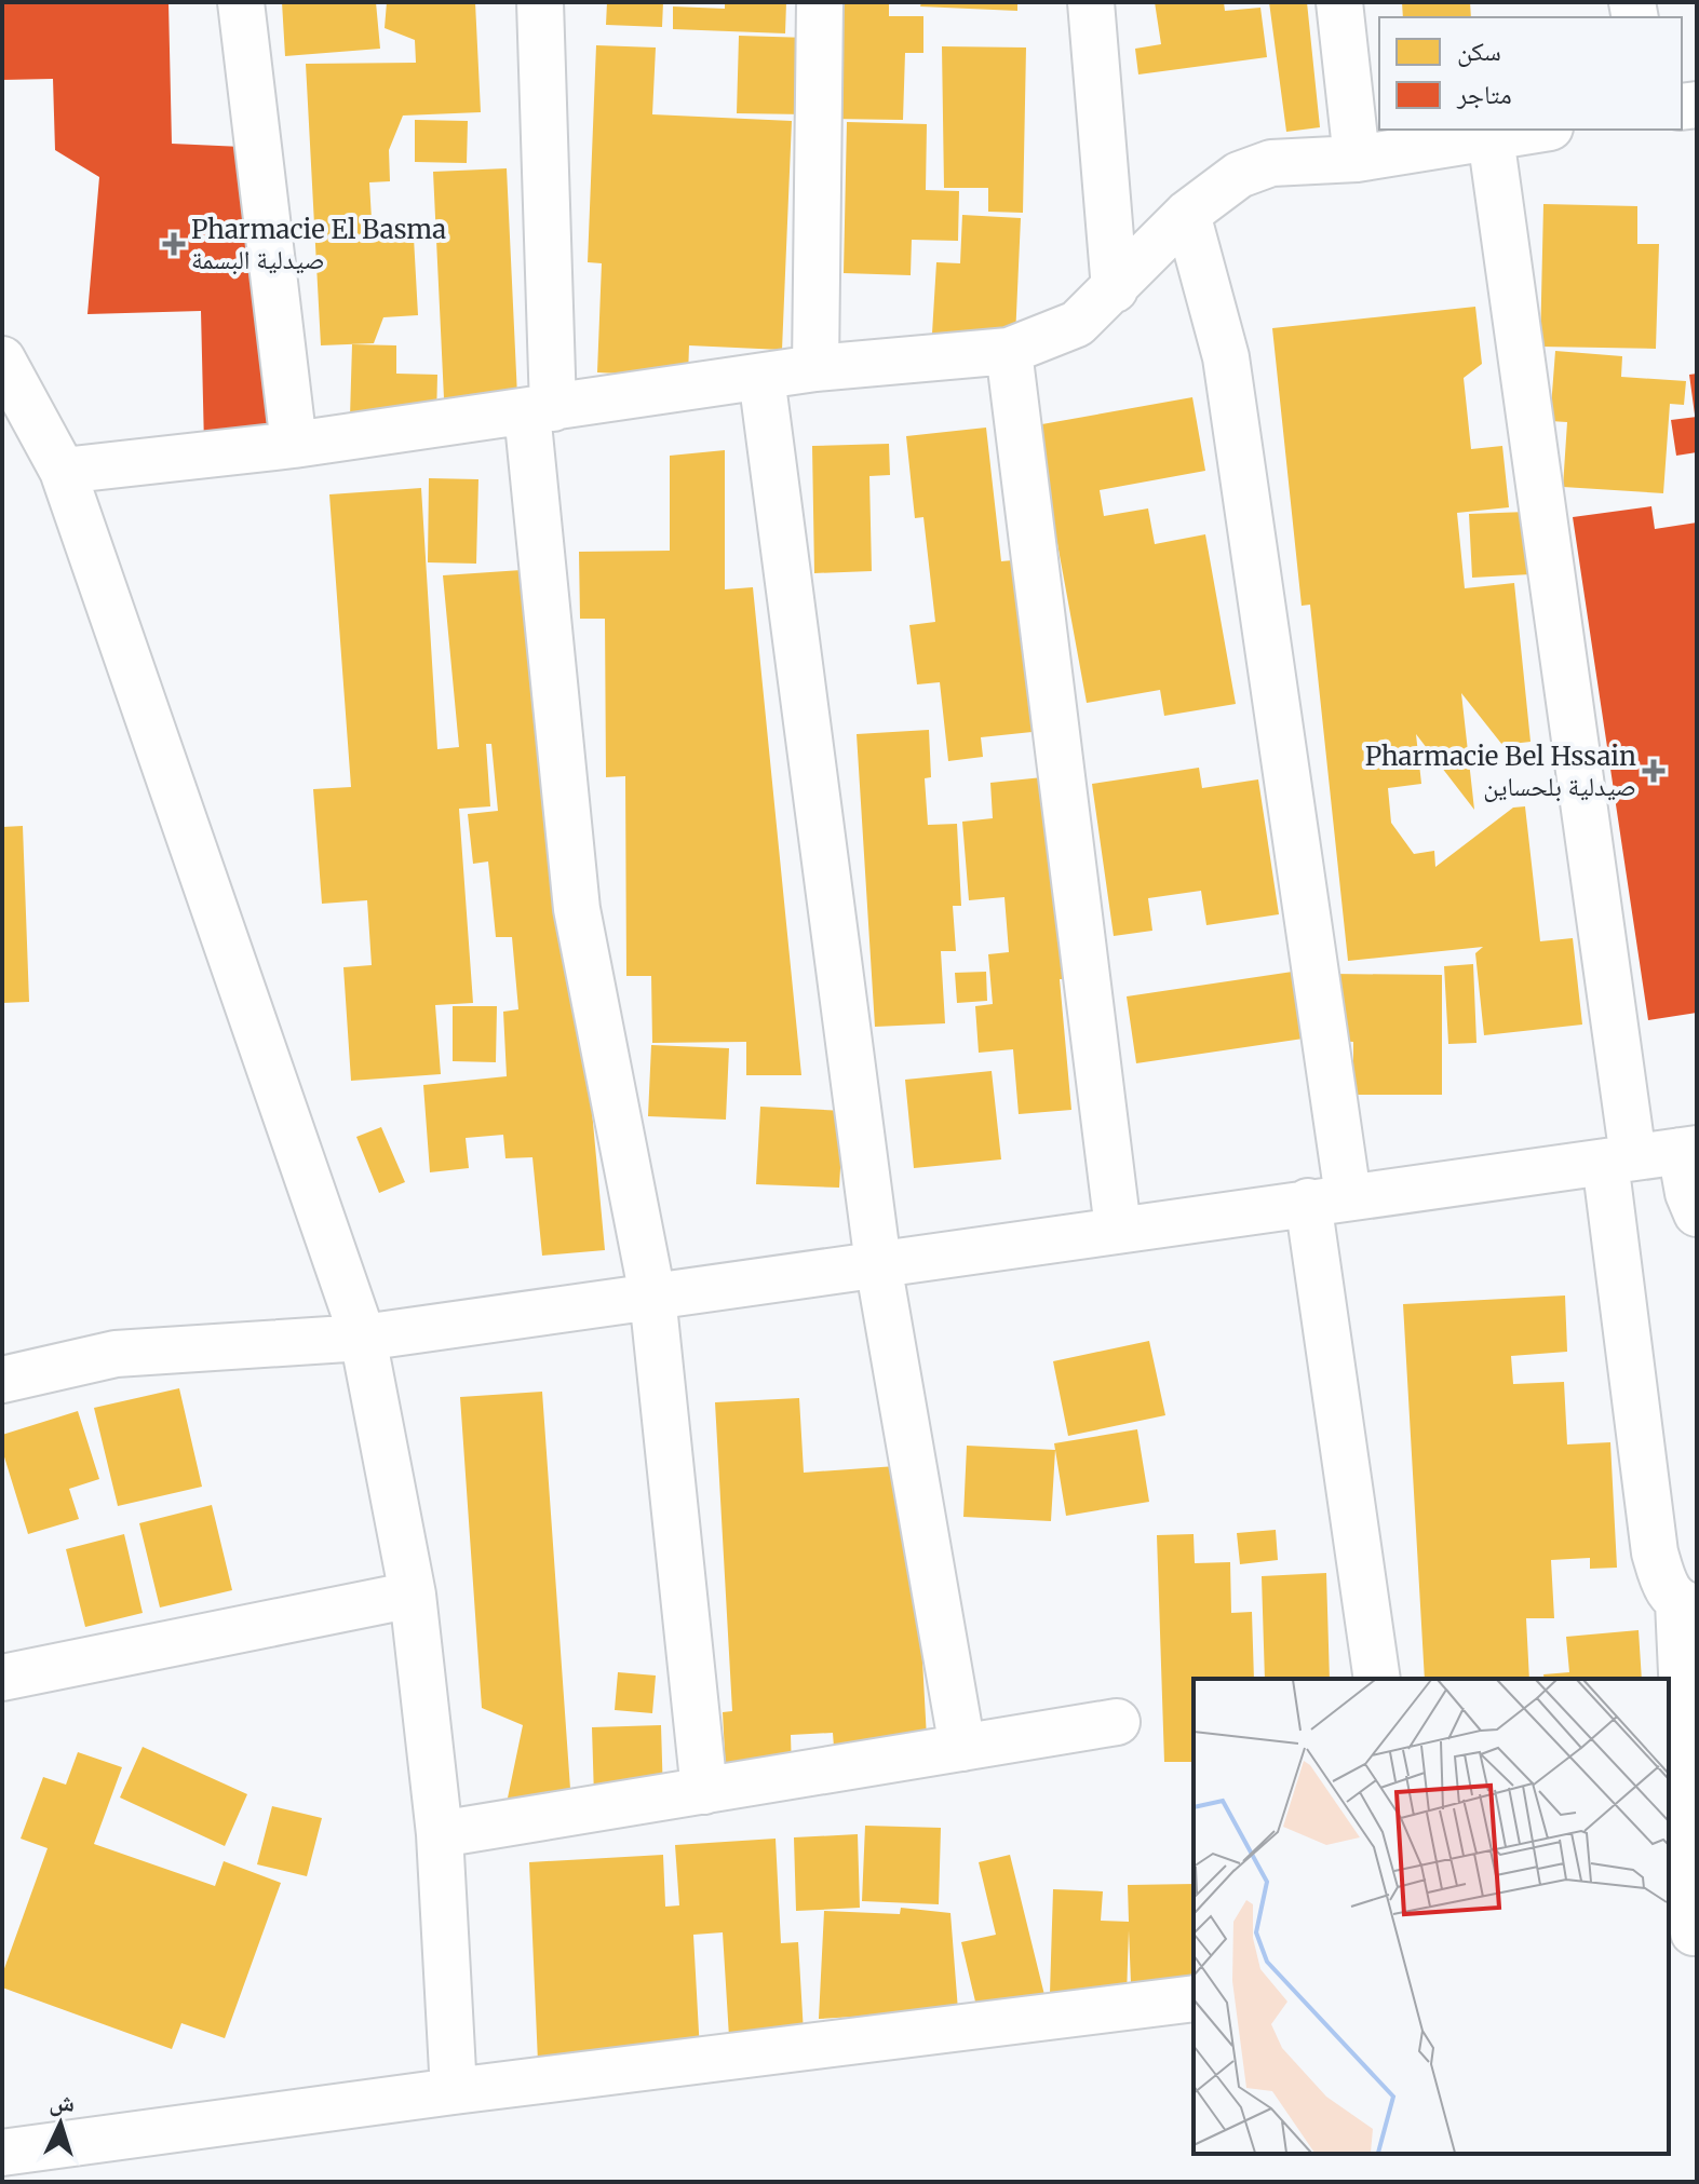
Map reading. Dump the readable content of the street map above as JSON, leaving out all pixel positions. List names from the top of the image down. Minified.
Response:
{"places":{"health":["Pharmacie El Basma صيدلية البسمة","Pharmacie Bel Hssain صيدلية بلحساين"]},"legend":["سكن","متاجر"],"north":"top"}
